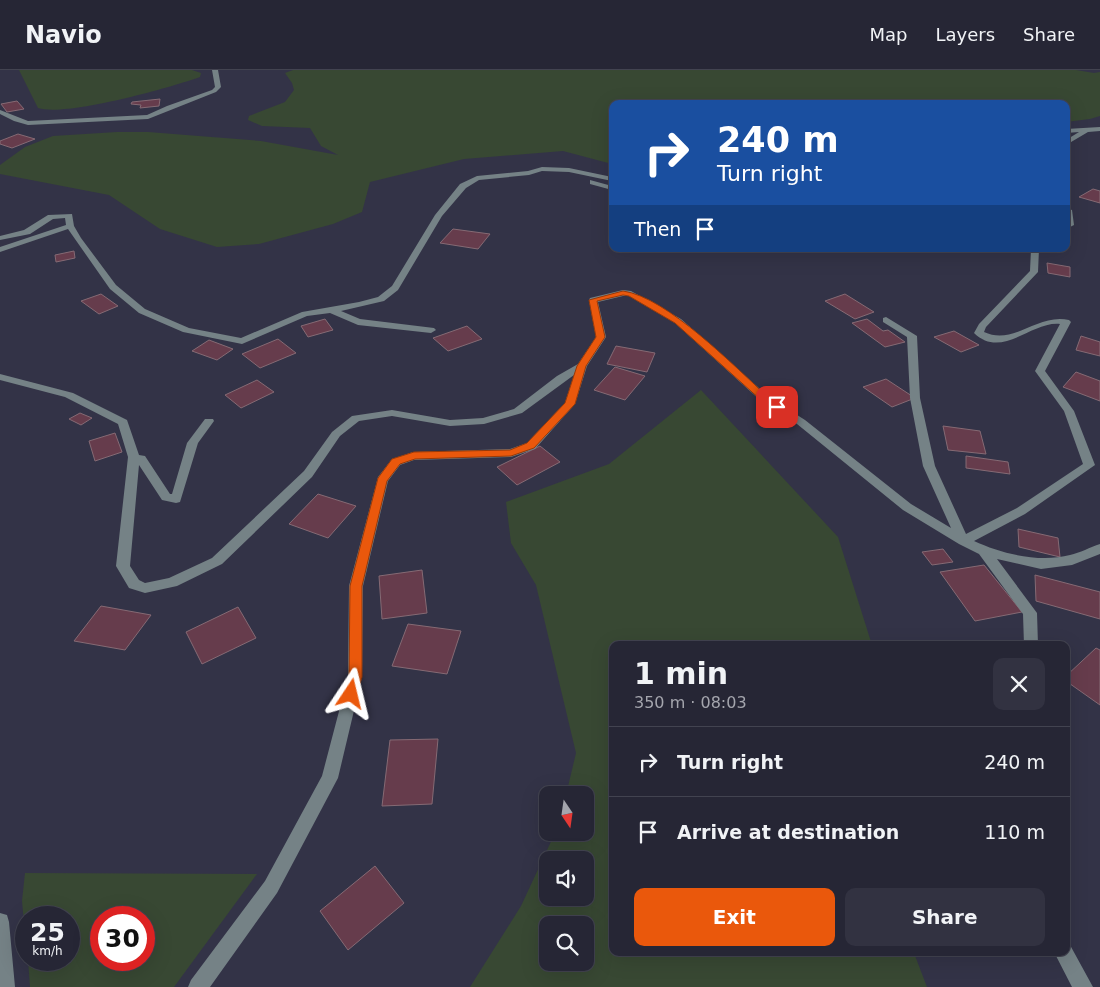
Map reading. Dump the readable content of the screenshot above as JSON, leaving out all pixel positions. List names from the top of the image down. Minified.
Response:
{"north":"bottom","page":{"header":"Navio","nav":["Map","Layers","Share"],"turn":["240 m","Turn right"],"then":"Then","heading":["1 min","350 m · 08:03"],"list":[{"name":"Turn right","value":"240 m"},{"name":"Arrive at destination","value":"110 m"}],"buttons":["Exit","Share"],"speed":"25 km/h","limit":"30"}}
